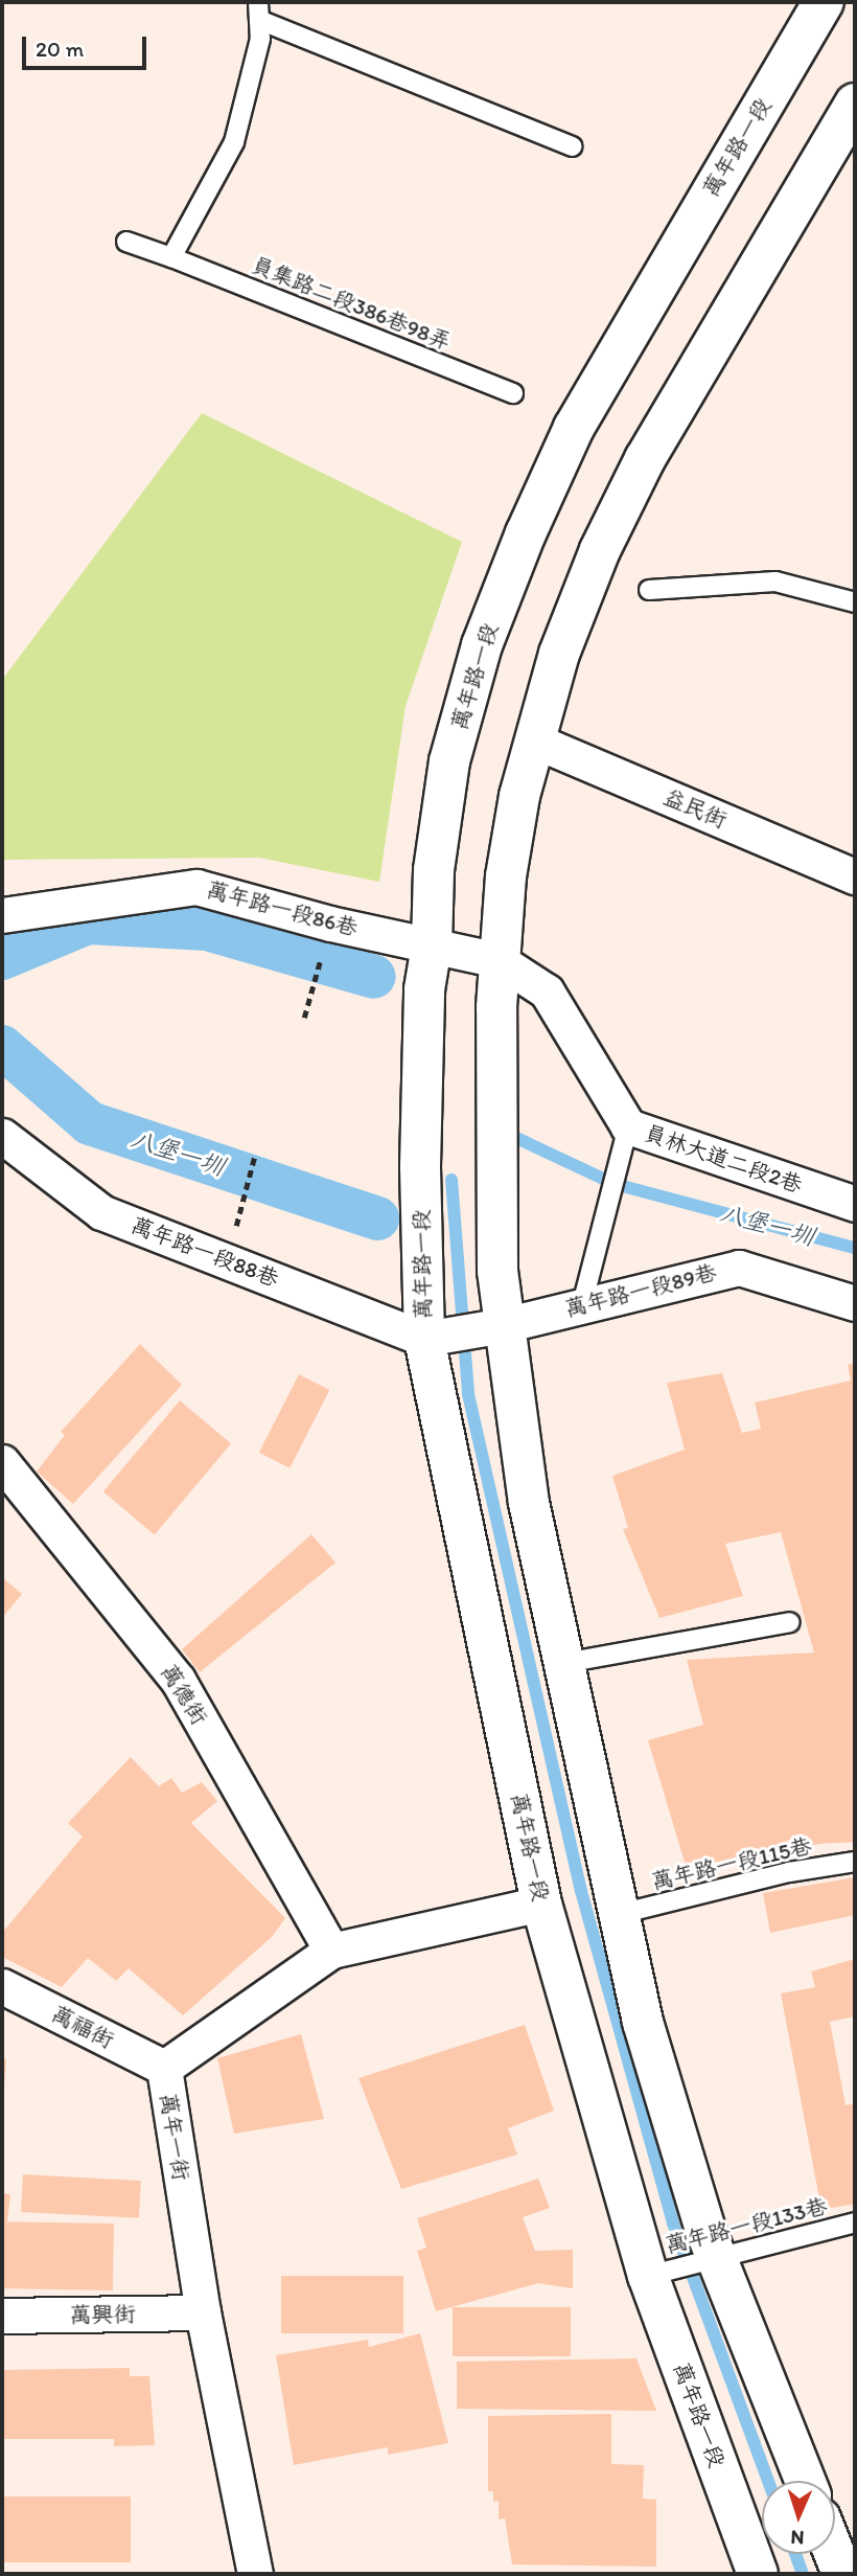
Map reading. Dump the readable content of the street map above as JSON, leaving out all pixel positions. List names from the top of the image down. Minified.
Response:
{"streets":{"street":["萬年路一段","益民街","萬年路一段86巷","員林大道二段2巷","萬年路一段88巷","萬年路一段89巷","萬德街","萬福街","萬年一街","萬興街"],"lane":["員集路二段386巷98弄","萬年路一段115巷","萬年路一段133巷"]},"crossings":[["萬年路一段","萬年路一段86巷"],["萬年路一段","萬年路一段88巷"],["萬年路一段","萬年路一段89巷"],["萬年路一段","萬年一街"],["萬年路一段","萬年路一段133巷"],["萬年路一段86巷","員林大道二段2巷"],["萬年路一段88巷","萬年路一段89巷"],["萬德街","萬年一街"],["萬福街","萬年一街"],["萬年一街","萬興街"]],"water":["八堡一圳"],"scale_bar":"20 m","north":"bottom"}
